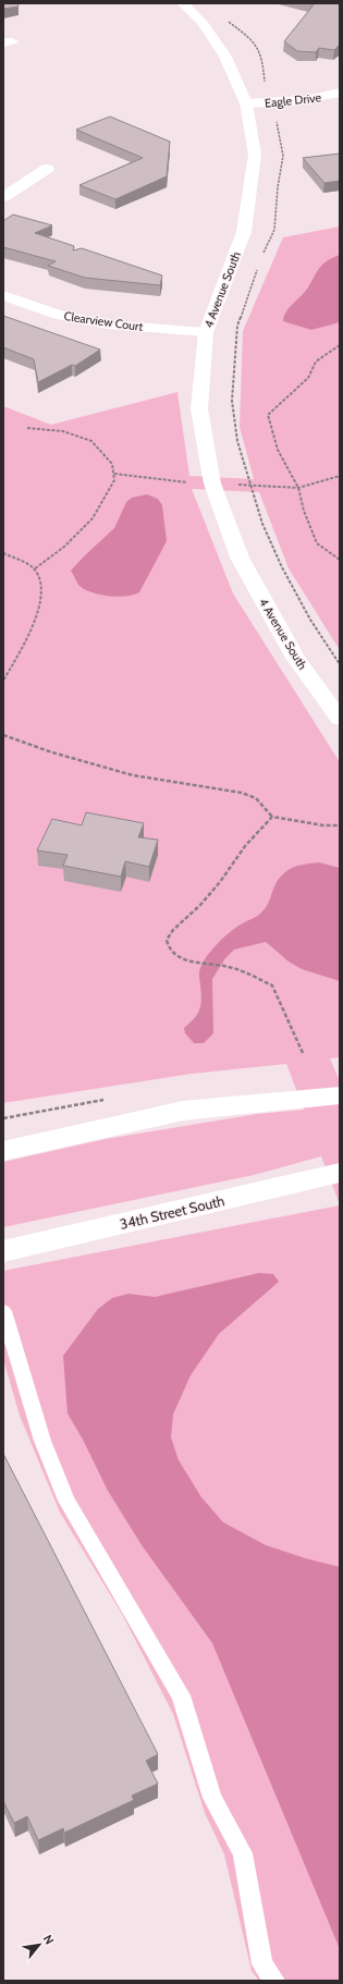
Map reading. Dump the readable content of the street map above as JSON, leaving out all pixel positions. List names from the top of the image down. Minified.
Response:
{"streets":{"street":["Eagle Drive","4 Avenue South","Clearview Court","34th Street South"]},"crossings":[["Eagle Drive","4 Avenue South"],["4 Avenue South","Clearview Court"]],"north":"top right"}
